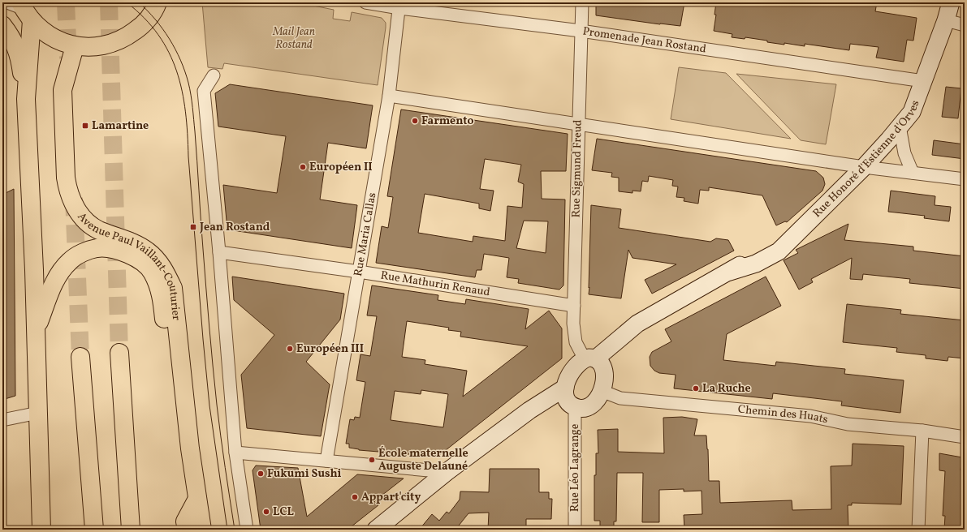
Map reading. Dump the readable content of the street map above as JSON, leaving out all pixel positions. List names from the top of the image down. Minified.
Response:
{"streets":{"main road":["Avenue Paul Vaillant-Couturier"],"street":["Promenade Jean Rostand","Rue Honoré d'Estienne d'Orves","Rue Sigmund Freud","Rue Maria Callas","Rue Mathurin Renaud","Chemin des Huats","Rue Léo Lagrange"]},"crossings":[["Promenade Jean Rostand","Rue Honoré d'Estienne d'Orves"],["Promenade Jean Rostand","Rue Sigmund Freud"],["Promenade Jean Rostand","Rue Maria Callas"],["Rue Honoré d'Estienne d'Orves","Rue Sigmund Freud"],["Rue Honoré d'Estienne d'Orves","Chemin des Huats"],["Rue Honoré d'Estienne d'Orves","Rue Léo Lagrange"],["Rue Sigmund Freud","Rue Mathurin Renaud"],["Rue Sigmund Freud","Chemin des Huats"],["Rue Sigmund Freud","Rue Léo Lagrange"],["Rue Maria Callas","Rue Mathurin Renaud"],["Chemin des Huats","Rue Léo Lagrange"]],"parks":["Mail Jean Rostand"],"places":{"other":["Farmento","Européen II","Européen III","La Ruche","École maternelle Auguste Delauné","Fukumi Sushi","Appart'city","LCL"],"transit":["Lamartine","Jean Rostand"]}}
